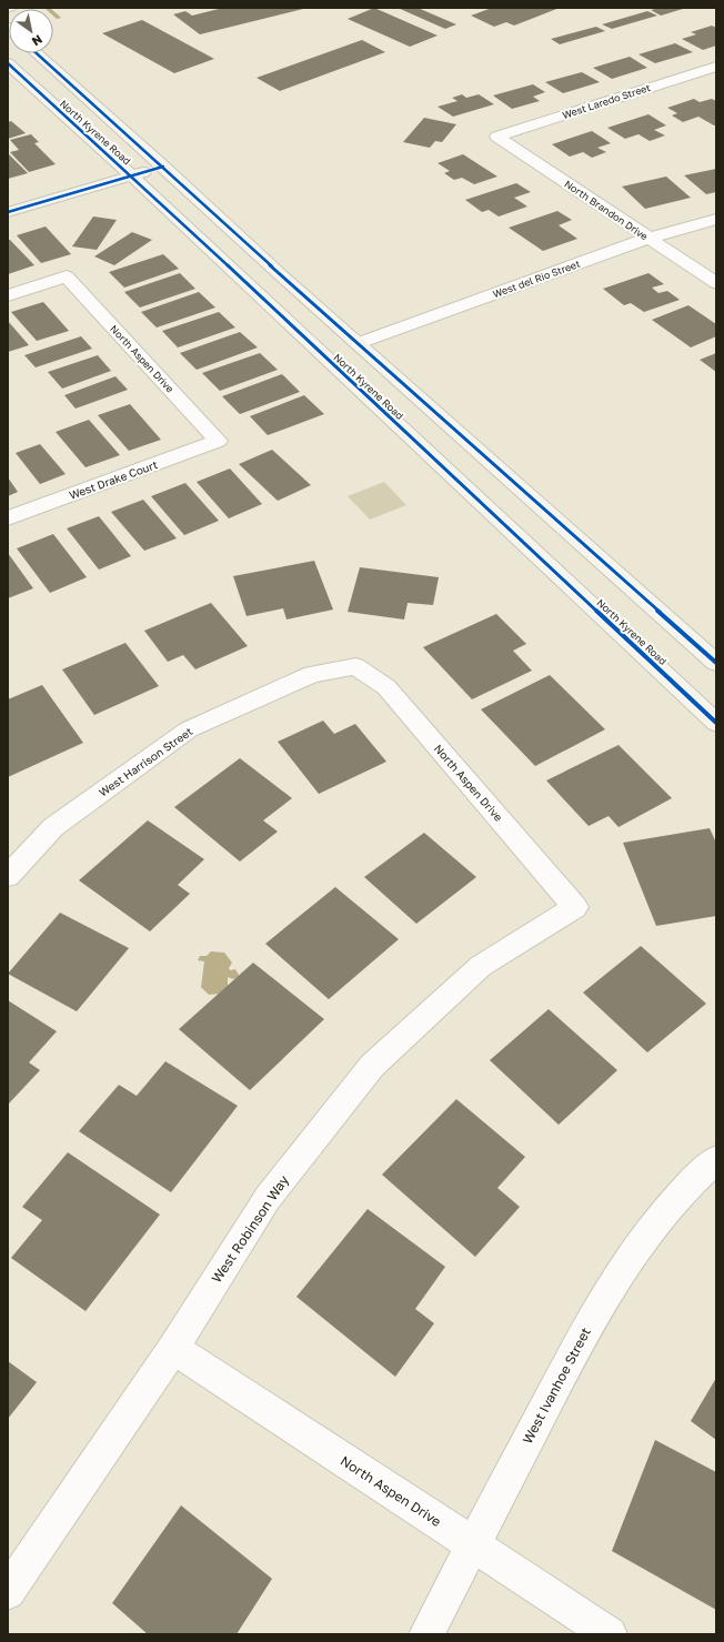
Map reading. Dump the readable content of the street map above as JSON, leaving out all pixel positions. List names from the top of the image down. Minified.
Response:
{"streets":{"main road":["North Kyrene Road"],"street":["West Laredo Street","North Brandon Drive","West del Rio Street","North Aspen Drive","West Drake Court","West Harrison Street","West Robinson Way","West Ivanhoe Street"]},"crossings":[["West Laredo Street","North Brandon Drive"],["North Kyrene Road","West del Rio Street"],["North Brandon Drive","West del Rio Street"],["North Aspen Drive","West Drake Court"],["North Aspen Drive","West Harrison Street"],["North Aspen Drive","West Robinson Way"],["North Aspen Drive","West Ivanhoe Street"]],"north":"bottom right"}
